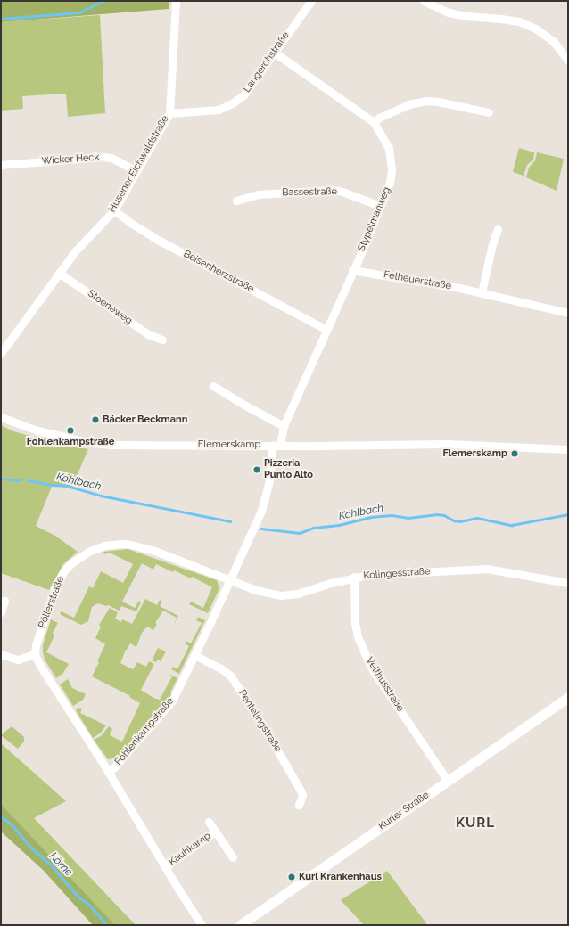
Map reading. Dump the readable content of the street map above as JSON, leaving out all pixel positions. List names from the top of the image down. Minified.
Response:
{"streets":{"main road":["Kurler Straße"],"street":["Langerohstraße","Wicker Heck","Husener Eichwaldstraße","Bassestraße","Stypelmanweg","Beisenherzstraße","Felheuerstraße","Stoeneweg","Flemerskamp","Kolingesstraße","Pöllerstraße","Velthusstraße","Pentelingstraße","Fohlenkampstraße","Kauhkamp"]},"crossings":[["Langerohstraße","Husener Eichwaldstraße"],["Langerohstraße","Stypelmanweg"],["Wicker Heck","Husener Eichwaldstraße"],["Husener Eichwaldstraße","Beisenherzstraße"],["Husener Eichwaldstraße","Stoeneweg"],["Bassestraße","Stypelmanweg"],["Stypelmanweg","Beisenherzstraße"],["Stypelmanweg","Felheuerstraße"],["Stypelmanweg","Flemerskamp"],["Stypelmanweg","Fohlenkampstraße"],["Flemerskamp","Fohlenkampstraße"],["Kolingesstraße","Pöllerstraße"],["Kolingesstraße","Velthusstraße"],["Kolingesstraße","Fohlenkampstraße"],["Pöllerstraße","Fohlenkampstraße"],["Velthusstraße","Kurler Straße"],["Pentelingstraße","Fohlenkampstraße"],["Fohlenkampstraße","Kauhkamp"]],"districts":["KURL"],"water":["Kohlbach","Körne"],"places":["Bäcker Beckmann","Fohlenkampstraße","Flemerskamp","Pizzeria Punto Alto","Kurl Krankenhaus"]}
